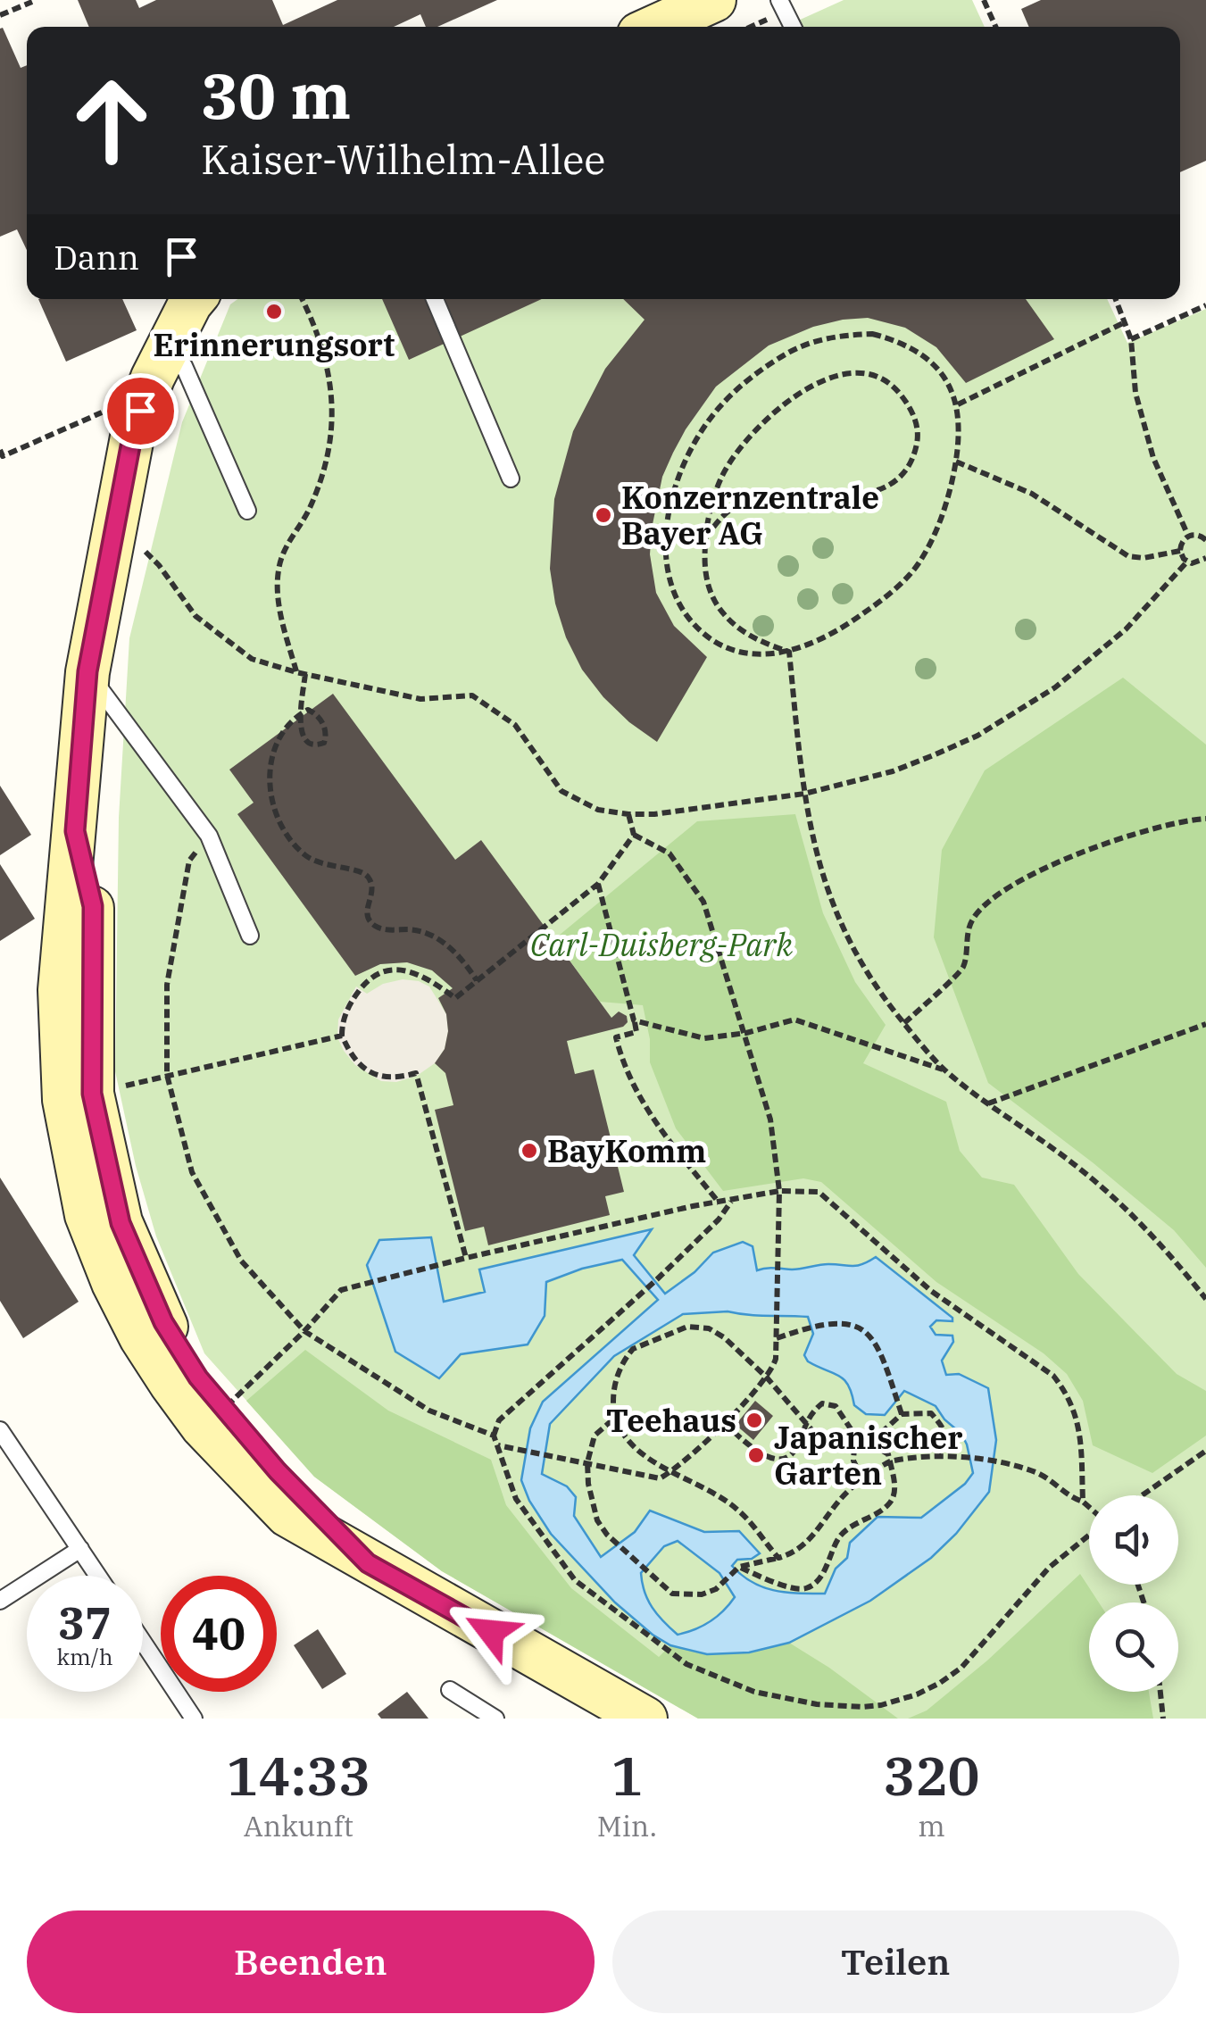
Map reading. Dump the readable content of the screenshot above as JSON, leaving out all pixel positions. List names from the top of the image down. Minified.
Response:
{"parks":["Carl-Duisberg-Park"],"places":["Erinnerungsort","Konzernzentrale Bayer AG","BayKomm","Teehaus","Japanischer Garten"],"page":{"turn":["30 m","Kaiser-Wilhelm-Allee"],"then":"Dann","speed":"37 km/h","limit":"40","eta":["14:33","Ankunft","1","Min.","320","m"],"buttons":["Beenden","Teilen"]}}
